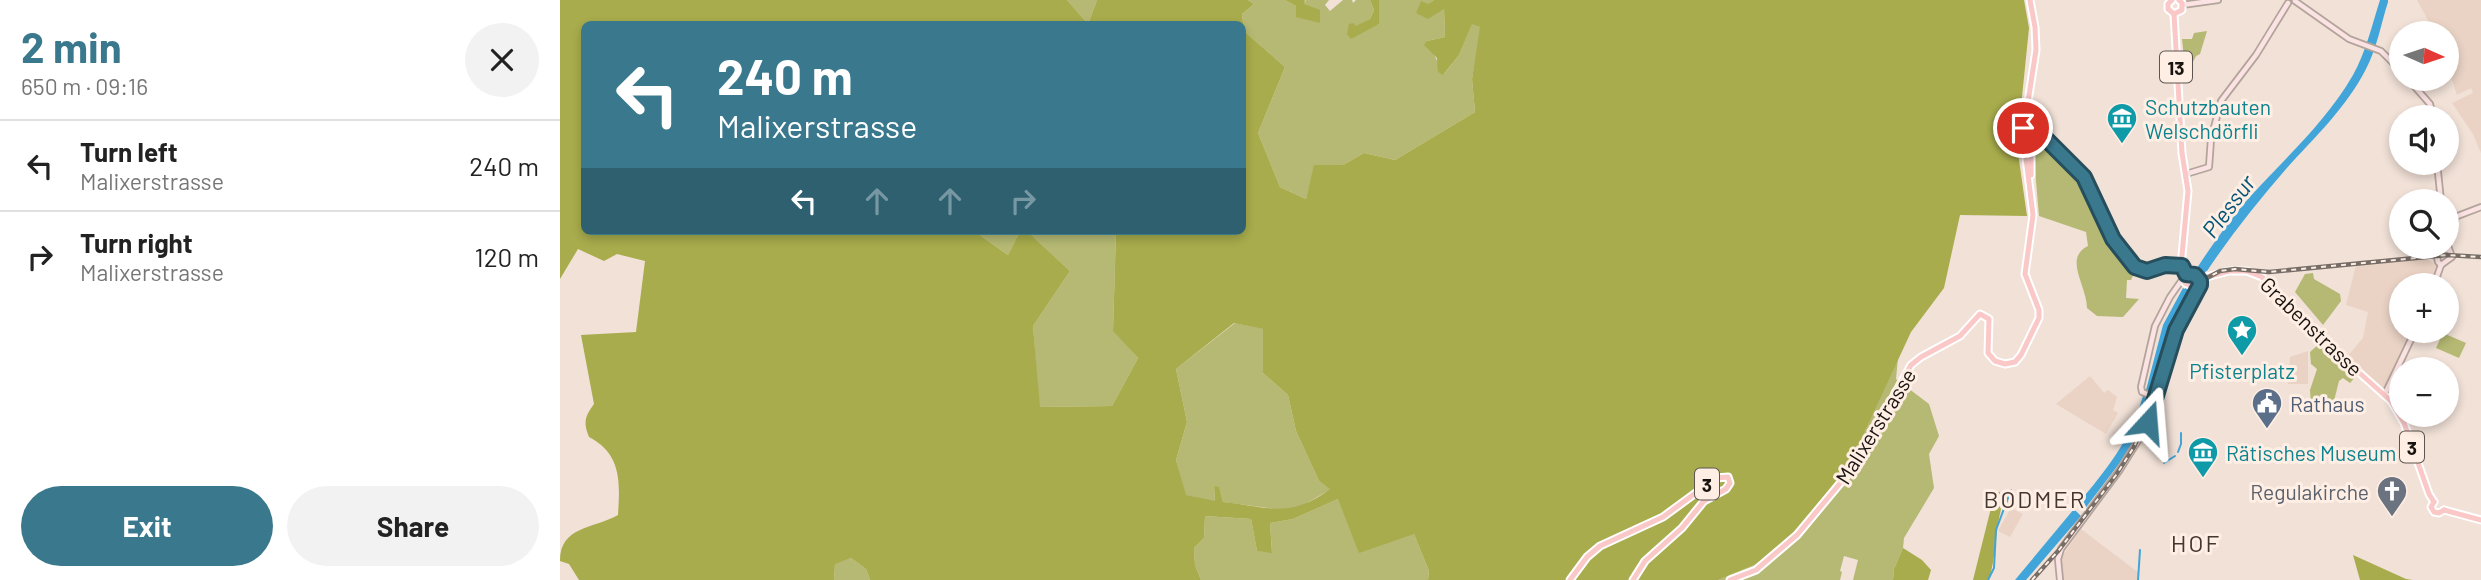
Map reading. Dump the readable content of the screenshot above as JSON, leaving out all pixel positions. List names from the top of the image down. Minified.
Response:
{"streets":{"main road":["13","Grabenstrasse","Malixerstrasse","3"]},"districts":["BODMER","HOF"],"water":["Plessur"],"places":{"museum":["Schutzbauten Welschdörfli","Rätisches Museum"],"place":["Pfisterplatz"],"public building":["Rathaus"],"church":["Regulakirche"]},"north":"right","page":{"heading":["2 min","650 m · 09:16"],"map_buttons":["+","−"],"turn":["240 m","Malixerstrasse"],"list":[{"name":"Turn left","note":"Malixerstrasse","value":"240 m"},{"name":"Turn right","note":"Malixerstrasse","value":"120 m"}],"buttons":["Exit","Share"]}}
